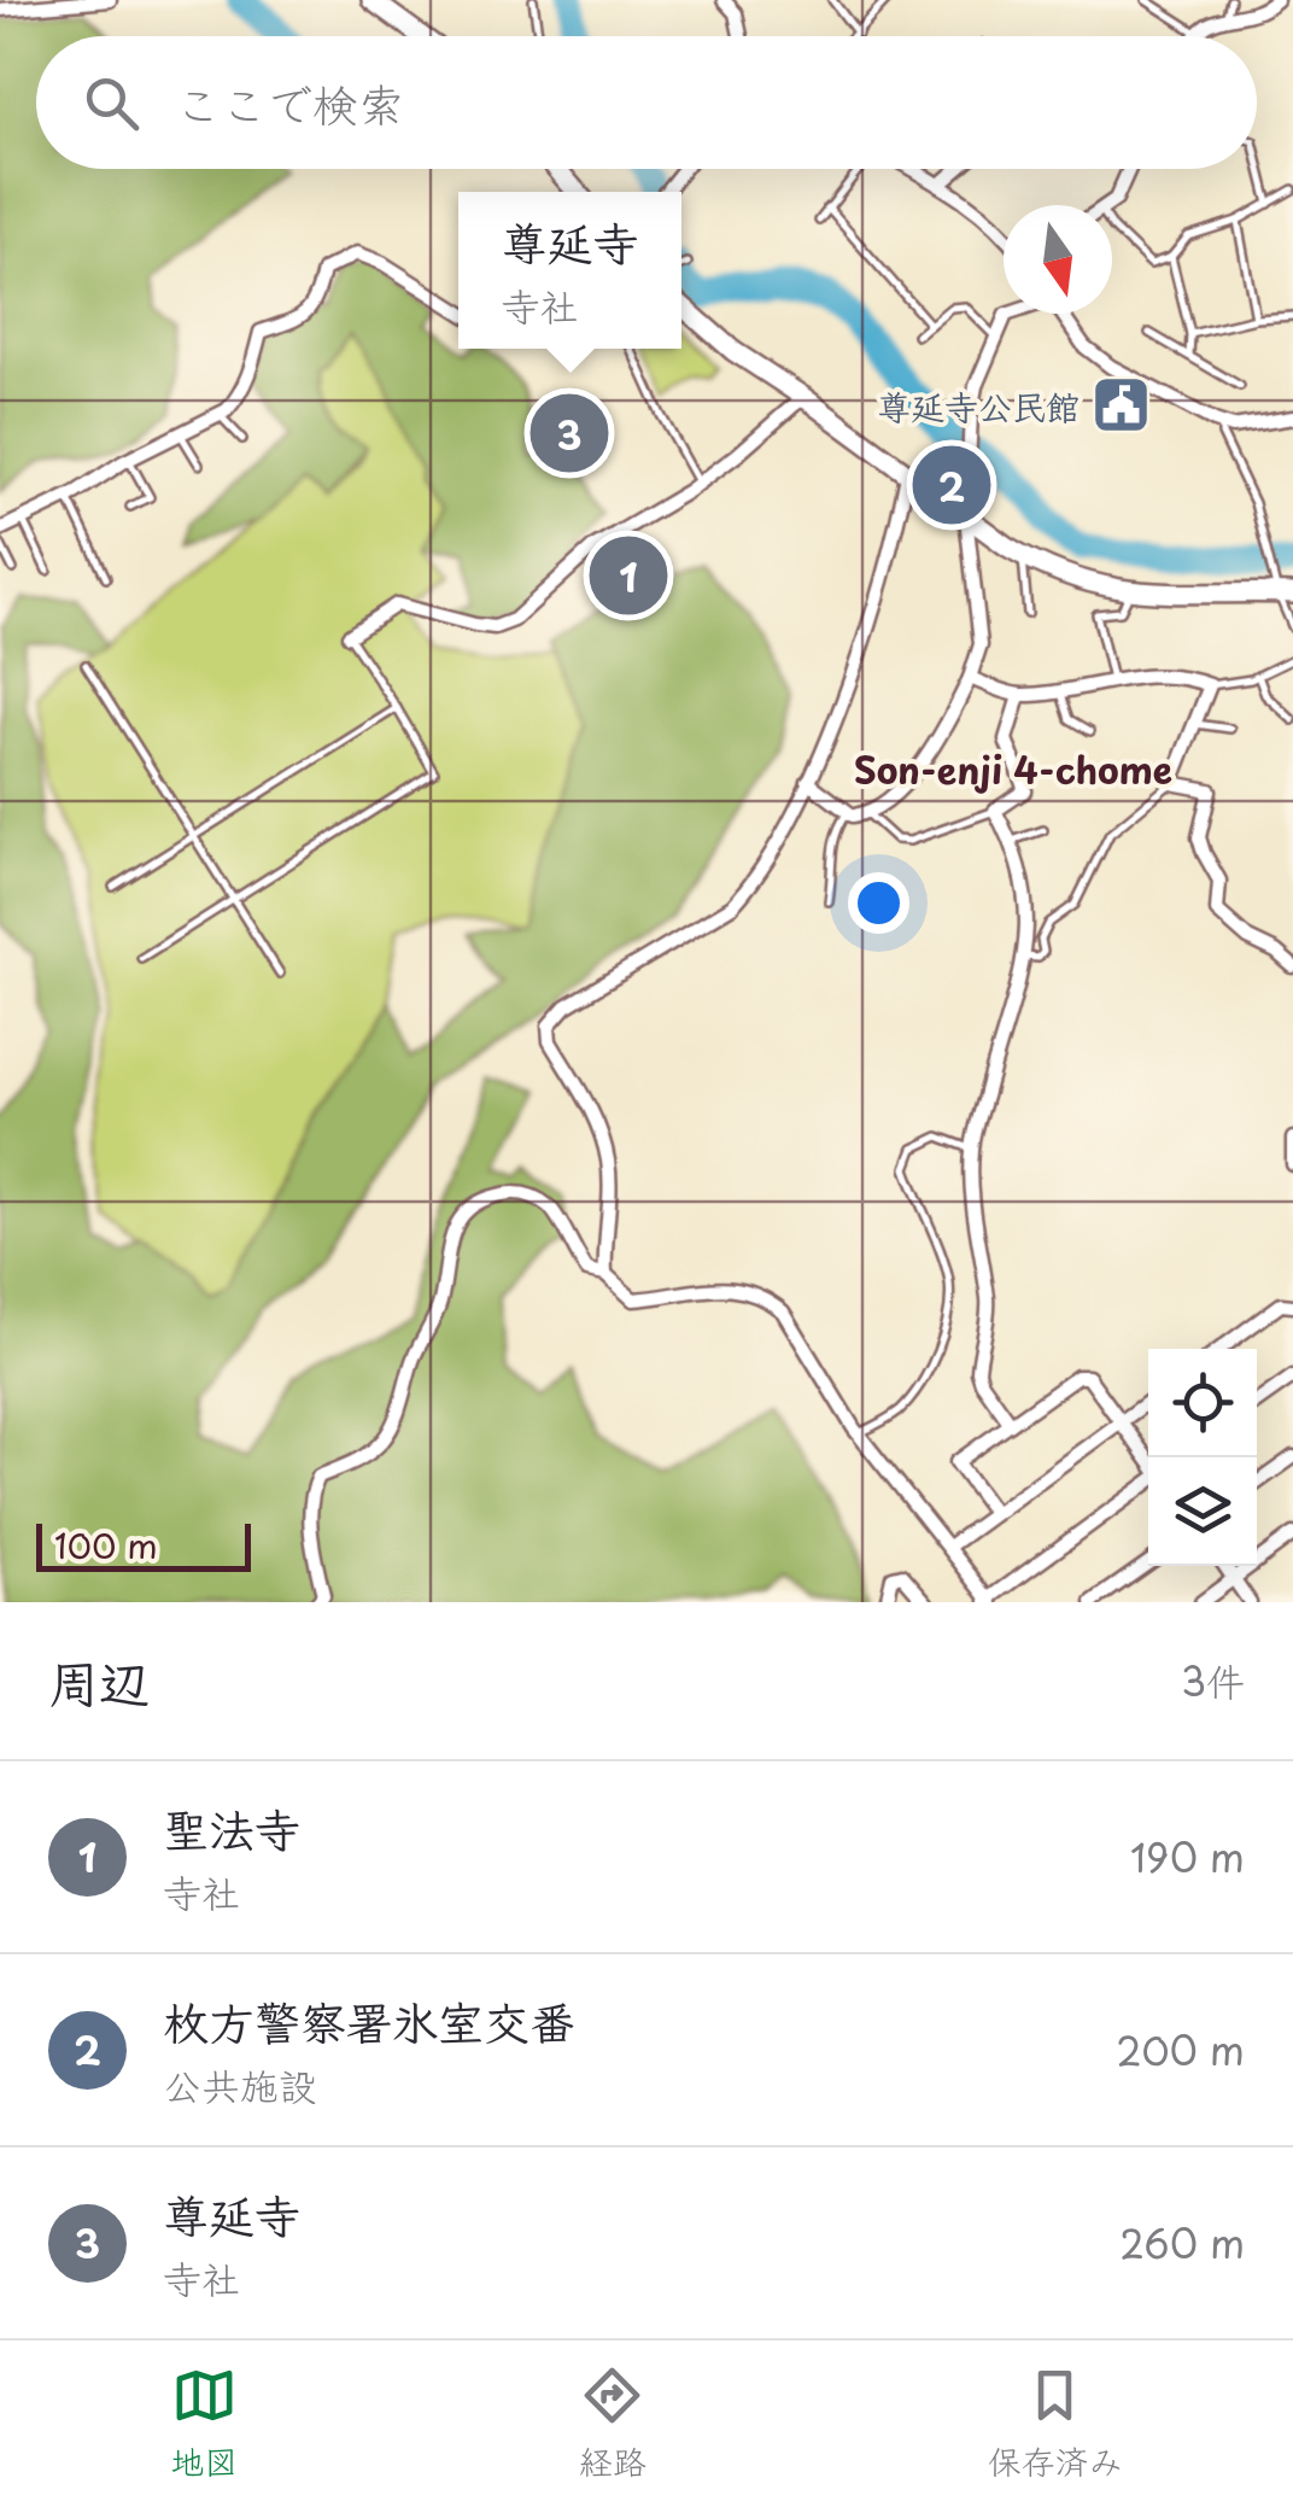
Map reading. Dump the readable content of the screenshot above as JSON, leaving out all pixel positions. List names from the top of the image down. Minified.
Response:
{"districts":["Son-enji 4-chome"],"places":{"public building":["尊延寺公民館"]},"scale_bar":"100 m","north":"bottom","page":{"search":"ここで検索","popup":["尊延寺","寺社"],"pins":["3","2","1"],"scale":"100 m","heading":["周辺","3件"],"list":[{"mark":"1","name":"聖法寺","note":"寺社","value":"190 m"},{"mark":"2","name":"枚方警察署氷室交番","note":"公共施設","value":"200 m"},{"mark":"3","name":"尊延寺","note":"寺社","value":"260 m"}],"nav":["地図","経路","保存済み"]}}
